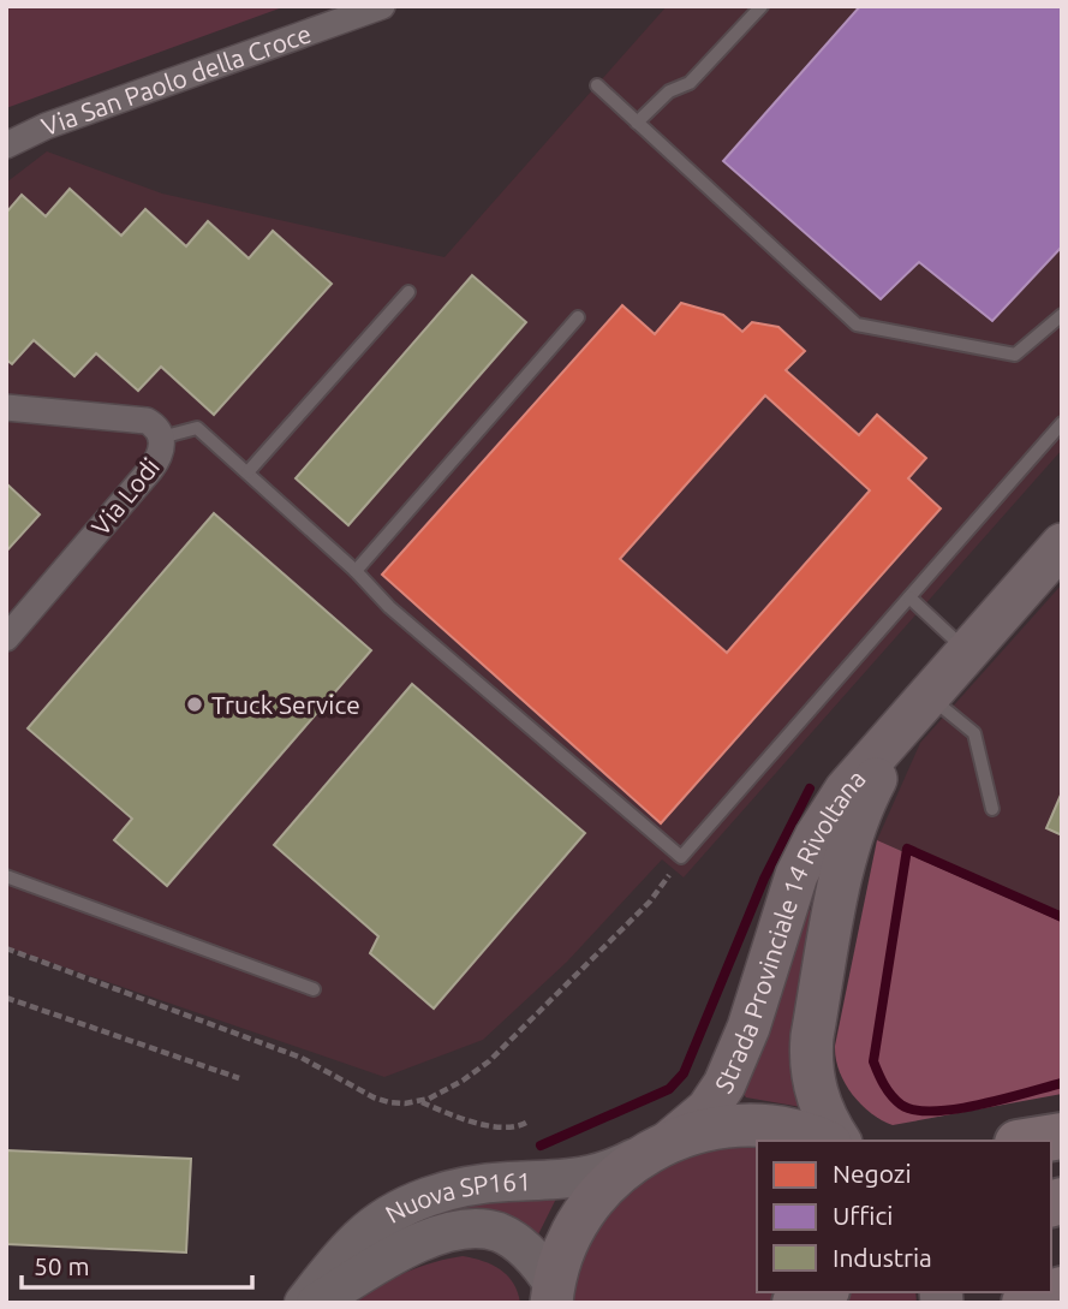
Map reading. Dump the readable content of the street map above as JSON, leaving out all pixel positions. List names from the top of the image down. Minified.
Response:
{"streets":{"main road":["Strada Provinciale 14 Rivoltana","Nuova SP161"],"street":["Via San Paolo della Croce","Via Lodi"]},"crossings":[["Strada Provinciale 14 Rivoltana","Nuova SP161"]],"places":["Truck Service"],"legend":["Negozi","Uffici","Industria"],"scale_bar":"50 m"}
